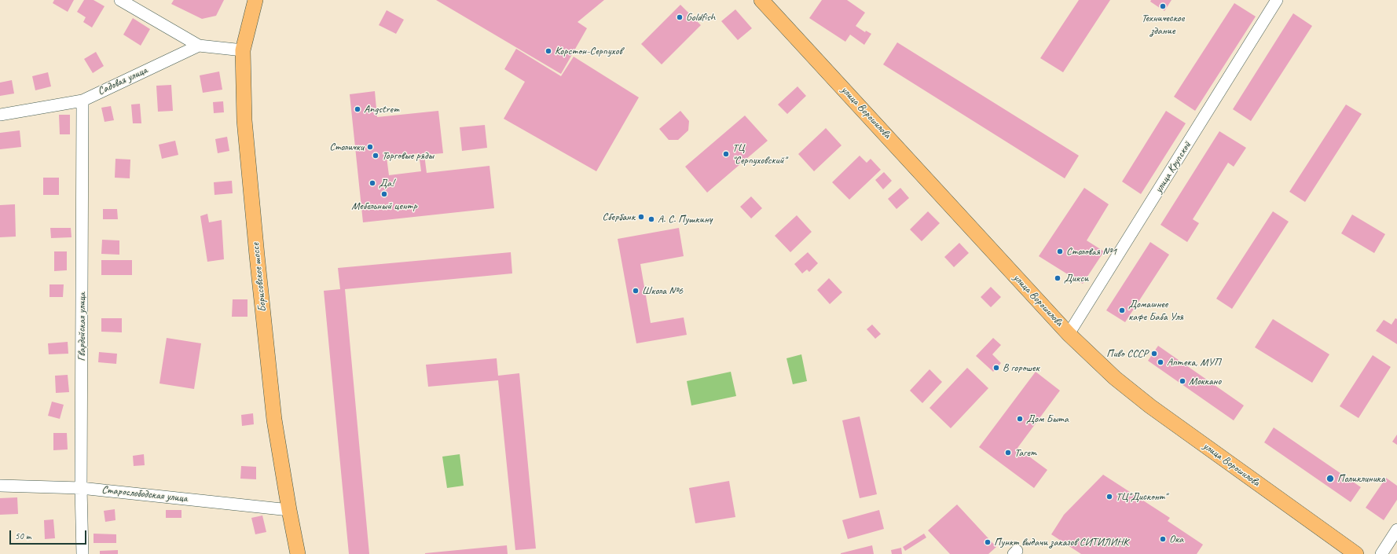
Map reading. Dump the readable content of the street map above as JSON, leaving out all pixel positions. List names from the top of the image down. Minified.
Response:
{"streets":{"main road":["улица Ворошилова","Борисовское шоссе"],"street":["Садовая улица","улица Крупской","Гвардейская улица","Старослободская улица"]},"crossings":[["Садовая улица","Гвардейская улица"],["улица Ворошилова","улица Крупской"],["Борисовское шоссе","Старослободская улица"],["Гвардейская улица","Старослободская улица"]],"places":["Техническое здание","Goldfish","Корстон-Серпухов","Angstrem","Столички","ТЦ \"Серпуховский\"","Торговые ряды","Да!","Мебельный центр","Сбербанк","А. С. Пушкину","Столовая №1","Дикси","Школа №6","Домашнее кафе Баба Уля","Пиво СССР","Аптека, МУП","В горошек","Моккано","Дом Быта","Тагет","Поликлиника","ТЦ\"Дисконт\"","Ока","Пункт выдачи заказов СИТИЛИНК"],"scale_bar":"50 m"}
